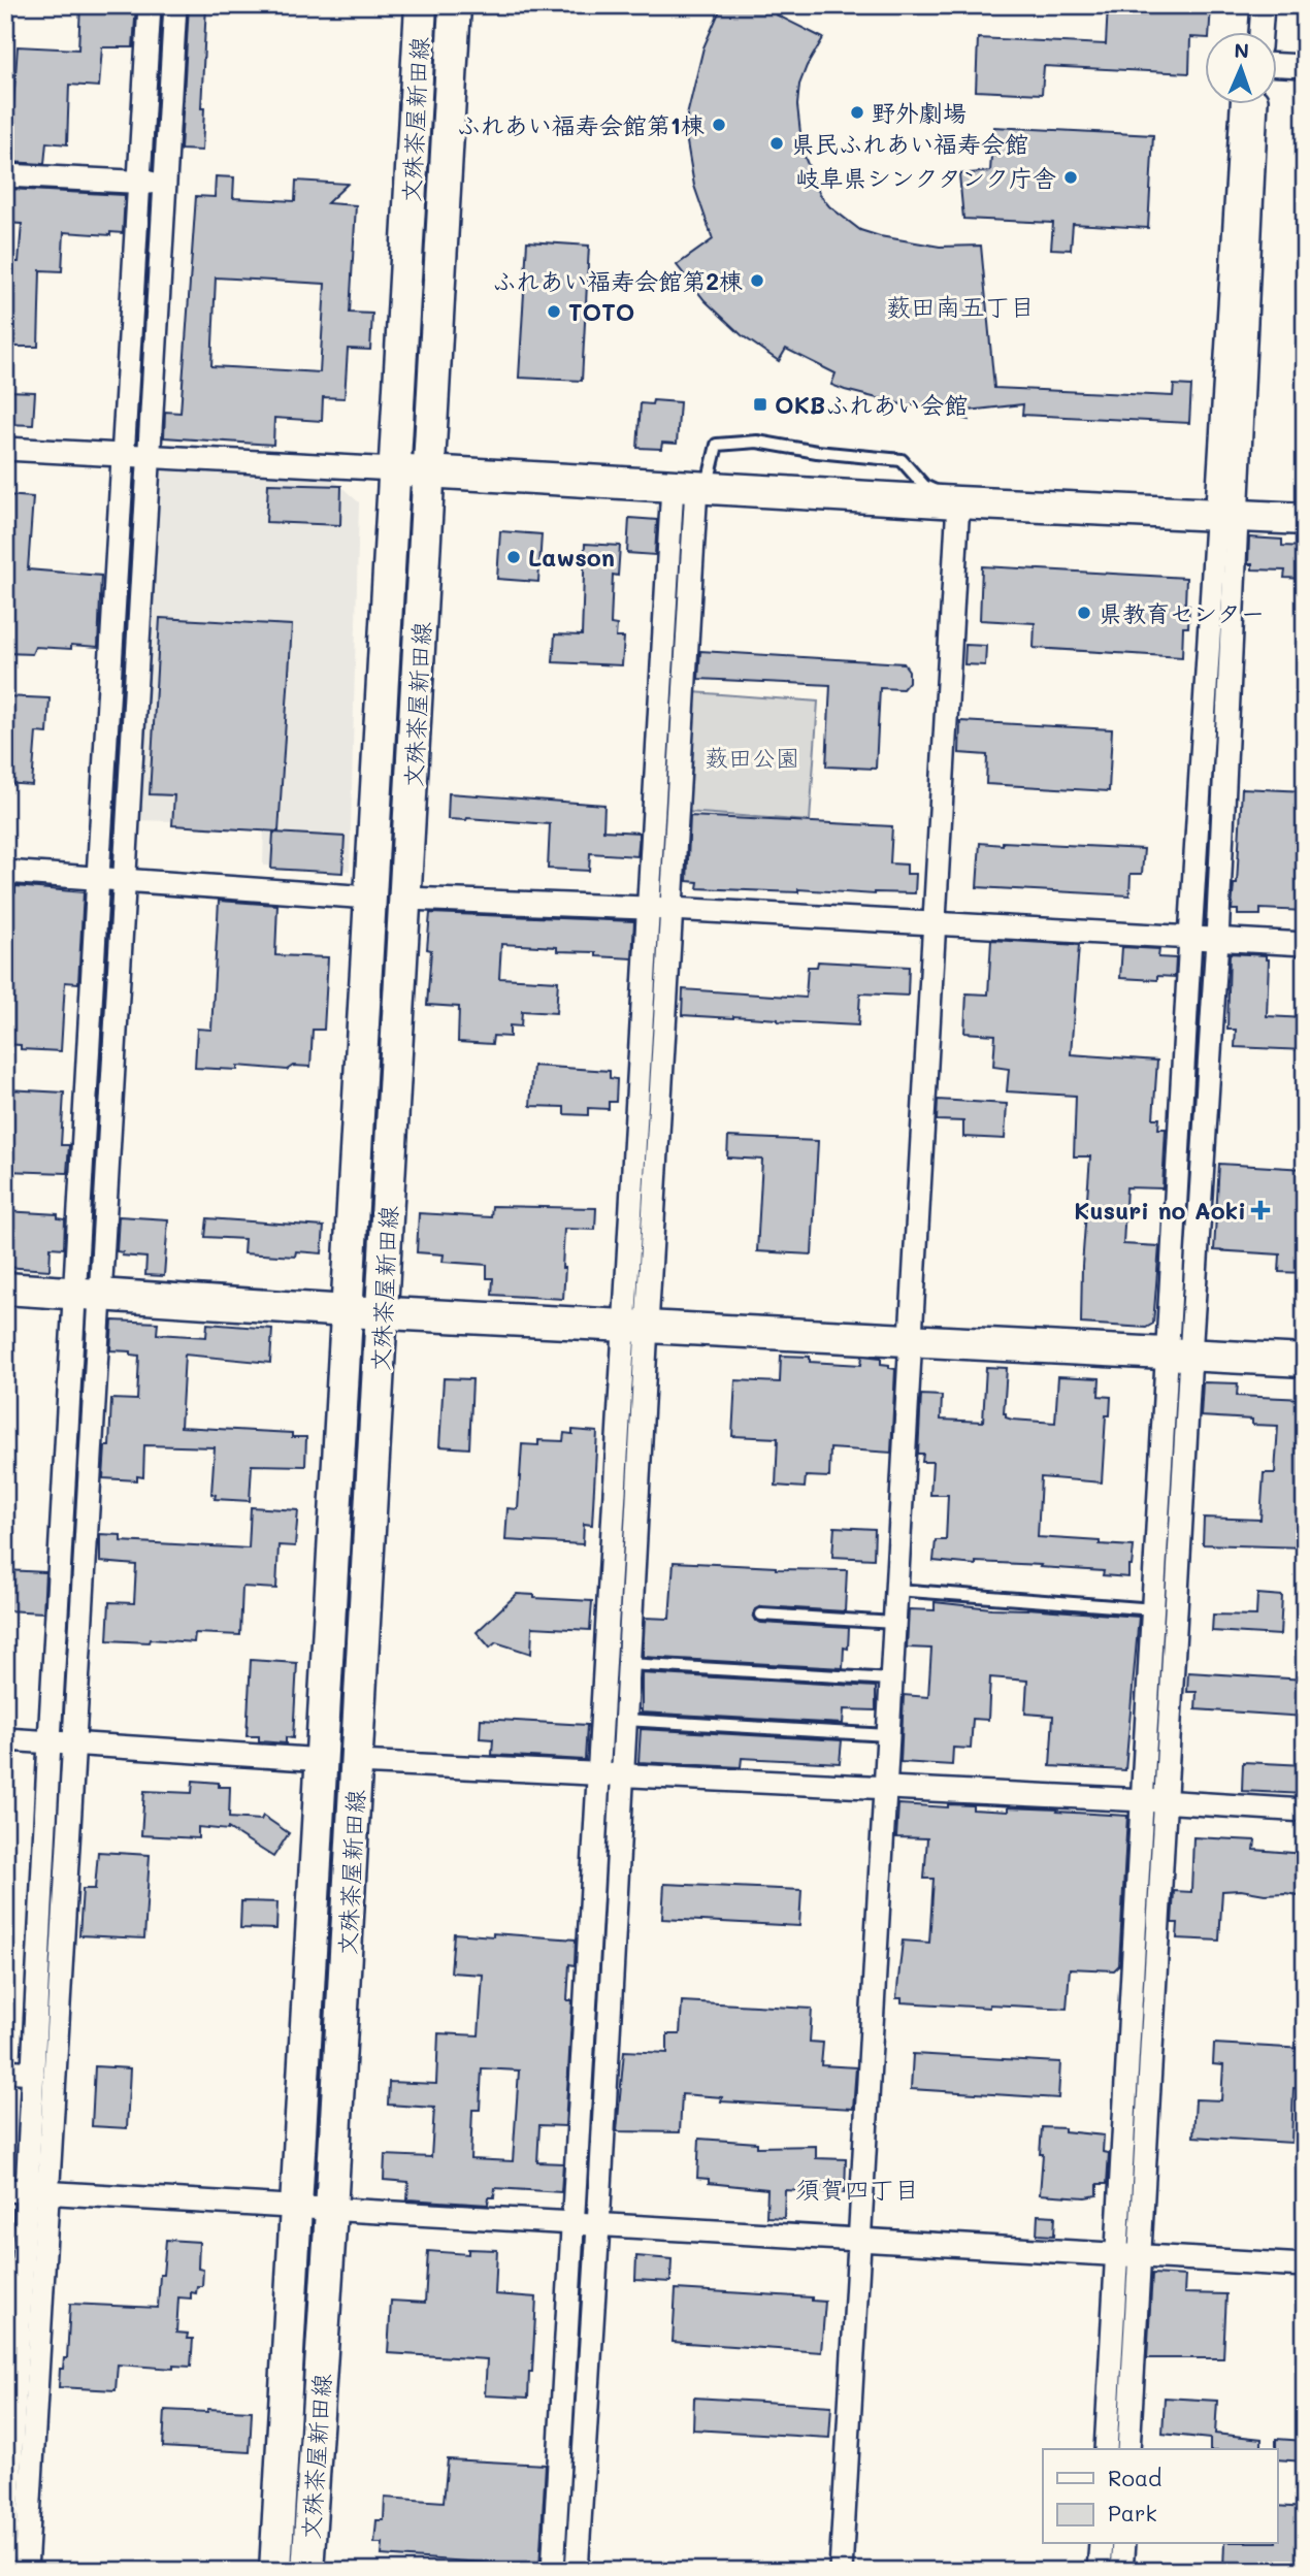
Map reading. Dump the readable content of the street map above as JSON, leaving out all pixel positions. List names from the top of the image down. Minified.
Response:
{"streets":{"main road":["文殊茶屋新田線"]},"districts":["薮田南五丁目","須賀四丁目"],"parks":["薮田公園"],"places":{"other":["野外劇場","ふれあい福寿会館第1棟","県民ふれあい福寿会館","岐阜県シンクタンク庁舎","ふれあい福寿会館第2棟","TOTO","Lawson","県教育センター"],"transit":["OKBふれあい会館"],"health":["Kusuri no Aoki"]},"legend":["Road","Park"],"north":"top"}
